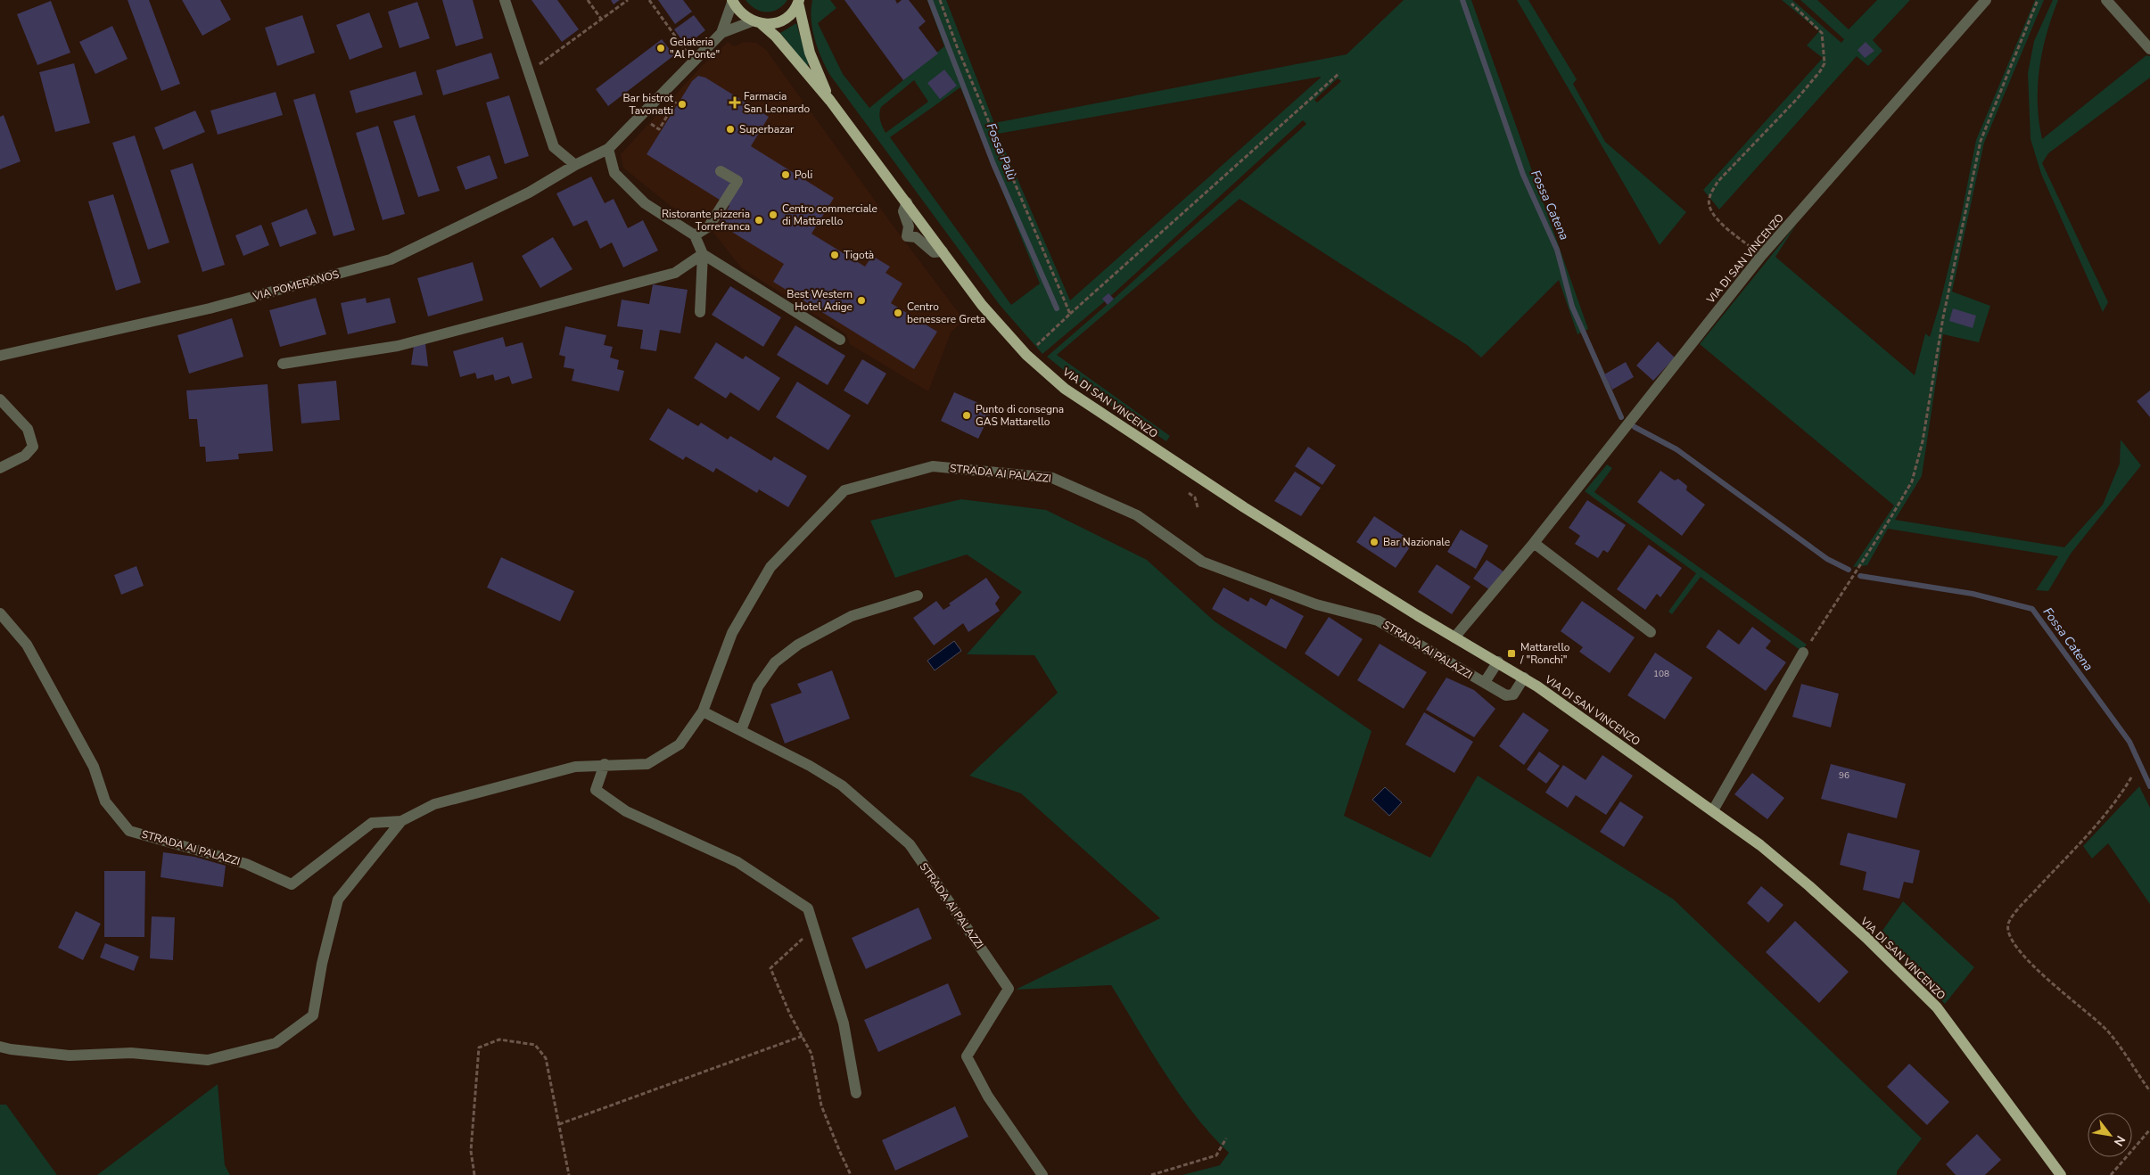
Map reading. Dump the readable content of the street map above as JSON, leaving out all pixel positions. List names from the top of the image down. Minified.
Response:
{"streets":{"main road":["VIA DI SAN VINCENZO"],"street":["VIA POMERANOS","STRADA AI PALAZZI"]},"crossings":[["VIA DI SAN VINCENZO","VIA POMERANOS"],["VIA DI SAN VINCENZO","STRADA AI PALAZZI"]],"water":["Fossa Palù","Fossa Catena"],"places":{"other":["Gelateria \"Al Ponte\"","Bar bistrot Tavonatti","Superbazar","Poli","Centro commerciale di Mattarello","Ristorante pizzeria Torrefranca","Tigotà","Best Western Hotel Adige","Centro benessere Greta","Punto di consegna GAS Mattarello","Bar Nazionale"],"health":["Farmacia San Leonardo"],"transit":["Mattarello / \"Ronchi\""]},"house_numbers":["108","96"],"north":"bottom right"}
